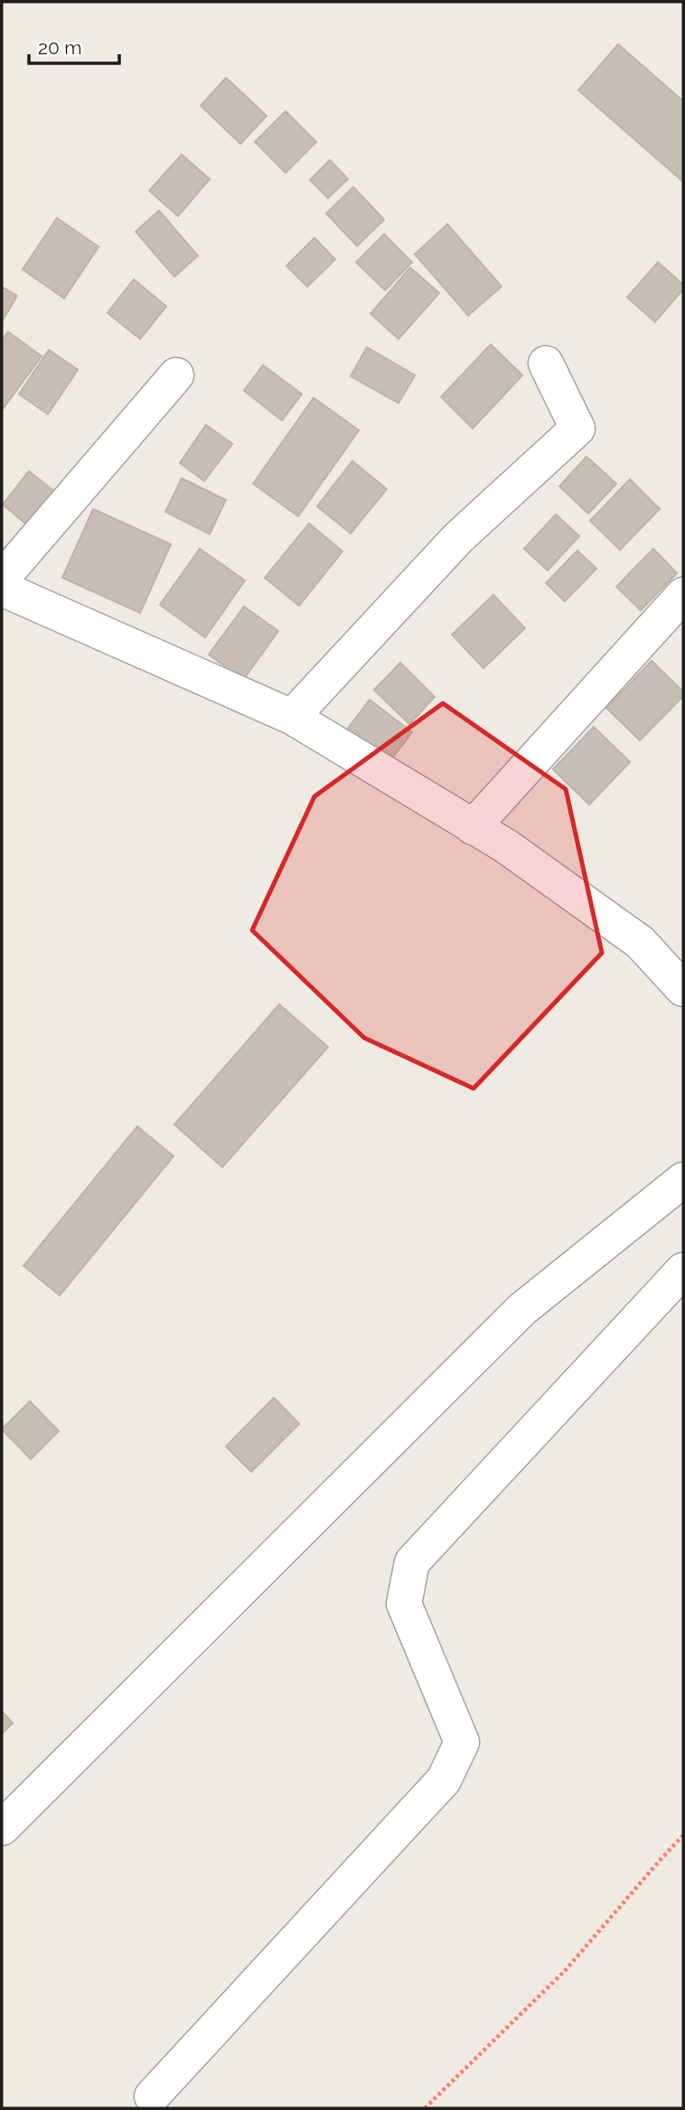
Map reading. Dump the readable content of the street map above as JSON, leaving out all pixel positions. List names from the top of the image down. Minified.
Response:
{"scale_bar":"20 m"}
